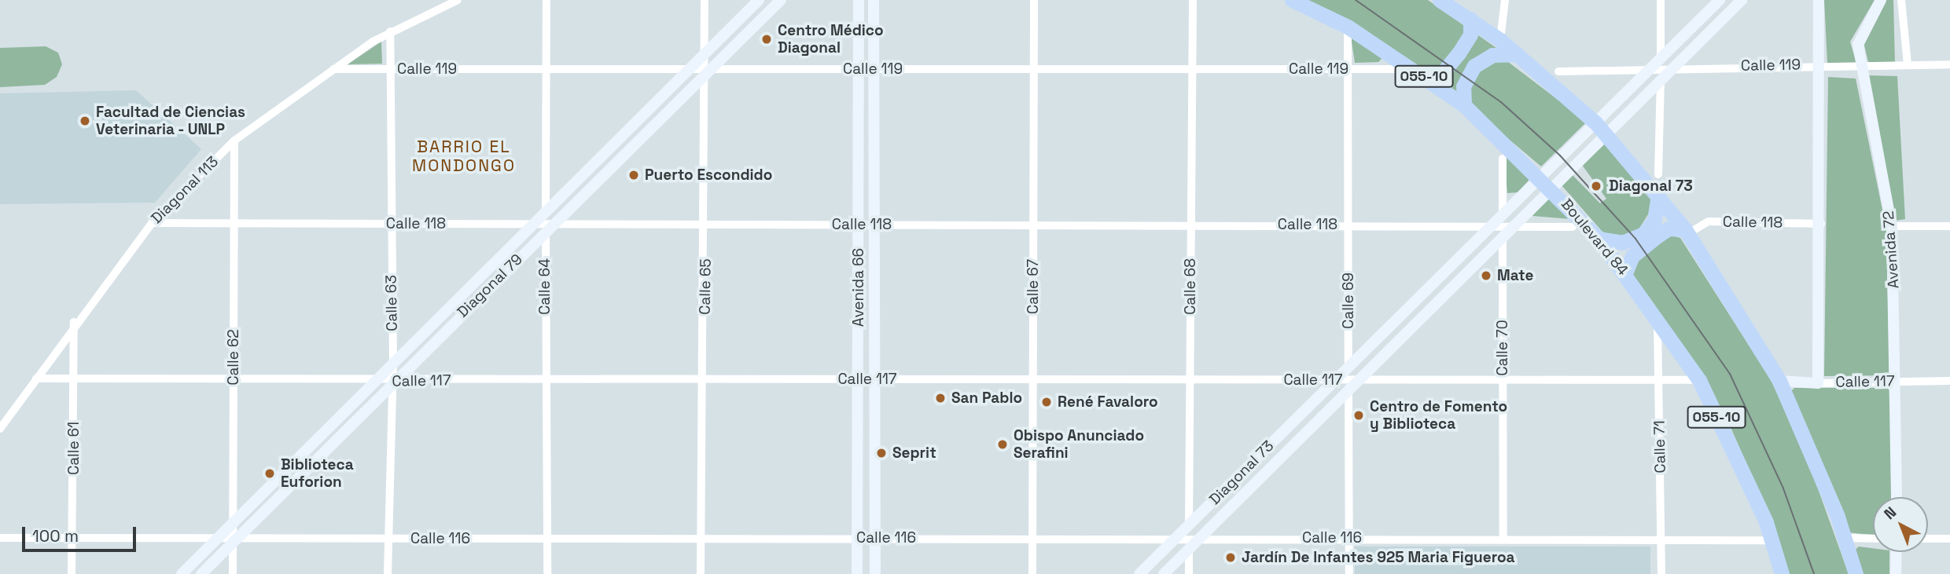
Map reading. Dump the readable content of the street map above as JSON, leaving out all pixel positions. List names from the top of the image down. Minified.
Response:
{"streets":{"highway":["055-10","Boulevard 84"],"main road":["Avenida 72","Diagonal 79","Avenida 66","Calle 117","Diagonal 73"],"street":["Calle 119","Diagonal 113","Calle 118","Calle 64","Calle 65","Calle 67","Calle 68","Calle 69","Calle 63","Calle 70","Calle 62","Calle 71","Calle 61","Calle 116"]},"crossings":[["Calle 119","Diagonal 113"],["Calle 119","Boulevard 84"],["Calle 119","Avenida 72"],["Calle 119","Diagonal 79"],["Calle 119","Calle 64"],["Calle 119","Calle 65"],["Calle 119","Calle 67"],["Calle 119","Calle 68"],["Calle 119","Avenida 66"],["Calle 119","Calle 69"],["Calle 119","Calle 63"],["Calle 119","Diagonal 73"],["Diagonal 113","Calle 118"],["Diagonal 113","Calle 63"],["Diagonal 113","Calle 62"],["Diagonal 113","Calle 117"],["Diagonal 113","Calle 61"],["Calle 118","Diagonal 79"],["Calle 118","Calle 64"],["Calle 118","Calle 65"],["Calle 118","Calle 67"],["Calle 118","Calle 68"],["Calle 118","Avenida 66"],["Calle 118","Calle 69"],["Calle 118","Calle 63"],["Calle 118","Calle 70"],["Calle 118","Calle 62"],["Calle 118","Diagonal 73"],["Boulevard 84","Calle 69"],["Boulevard 84","Calle 117"],["Boulevard 84","Calle 71"],["Boulevard 84","Diagonal 73"],["Boulevard 84","Calle 116"],["Avenida 72","Calle 117"],["Diagonal 79","Calle 64"],["Diagonal 79","Calle 65"],["Diagonal 79","Calle 63"],["Diagonal 79","Calle 62"],["Diagonal 79","Calle 117"],["Diagonal 79","Calle 116"],["Calle 64","Calle 117"],["Calle 64","Calle 116"],["Calle 65","Calle 117"],["Calle 65","Calle 116"],["Calle 67","Calle 117"],["Calle 67","Calle 116"],["Calle 68","Calle 117"],["Calle 68","Diagonal 73"],["Calle 68","Calle 116"],["Avenida 66","Calle 117"],["Avenida 66","Calle 116"],["Calle 69","Calle 117"],["Calle 69","Diagonal 73"],["Calle 69","Calle 116"],["Calle 63","Calle 117"],["Calle 63","Calle 116"],["Calle 70","Calle 117"],["Calle 70","Diagonal 73"],["Calle 70","Calle 116"],["Calle 62","Calle 117"],["Calle 62","Calle 116"],["Calle 117","Calle 71"],["Calle 117","Calle 61"],["Calle 117","Diagonal 73"],["Calle 71","Calle 116"],["Calle 61","Calle 116"],["Diagonal 73","Calle 116"]],"districts":["BARRIO EL MONDONGO"],"places":["Centro Médico Diagonal","Facultad de Ciencias Veterinaria - UNLP","Puerto Escondido","Diagonal 73","Mate","San Pablo","René Favaloro","Centro de Fomento y Biblioteca","Obispo Anunciado Serafini","Seprit","Biblioteca Euforion","Jardín De Infantes 925 Maria Figueroa"],"scale_bar":"100 m","north":"top left"}
